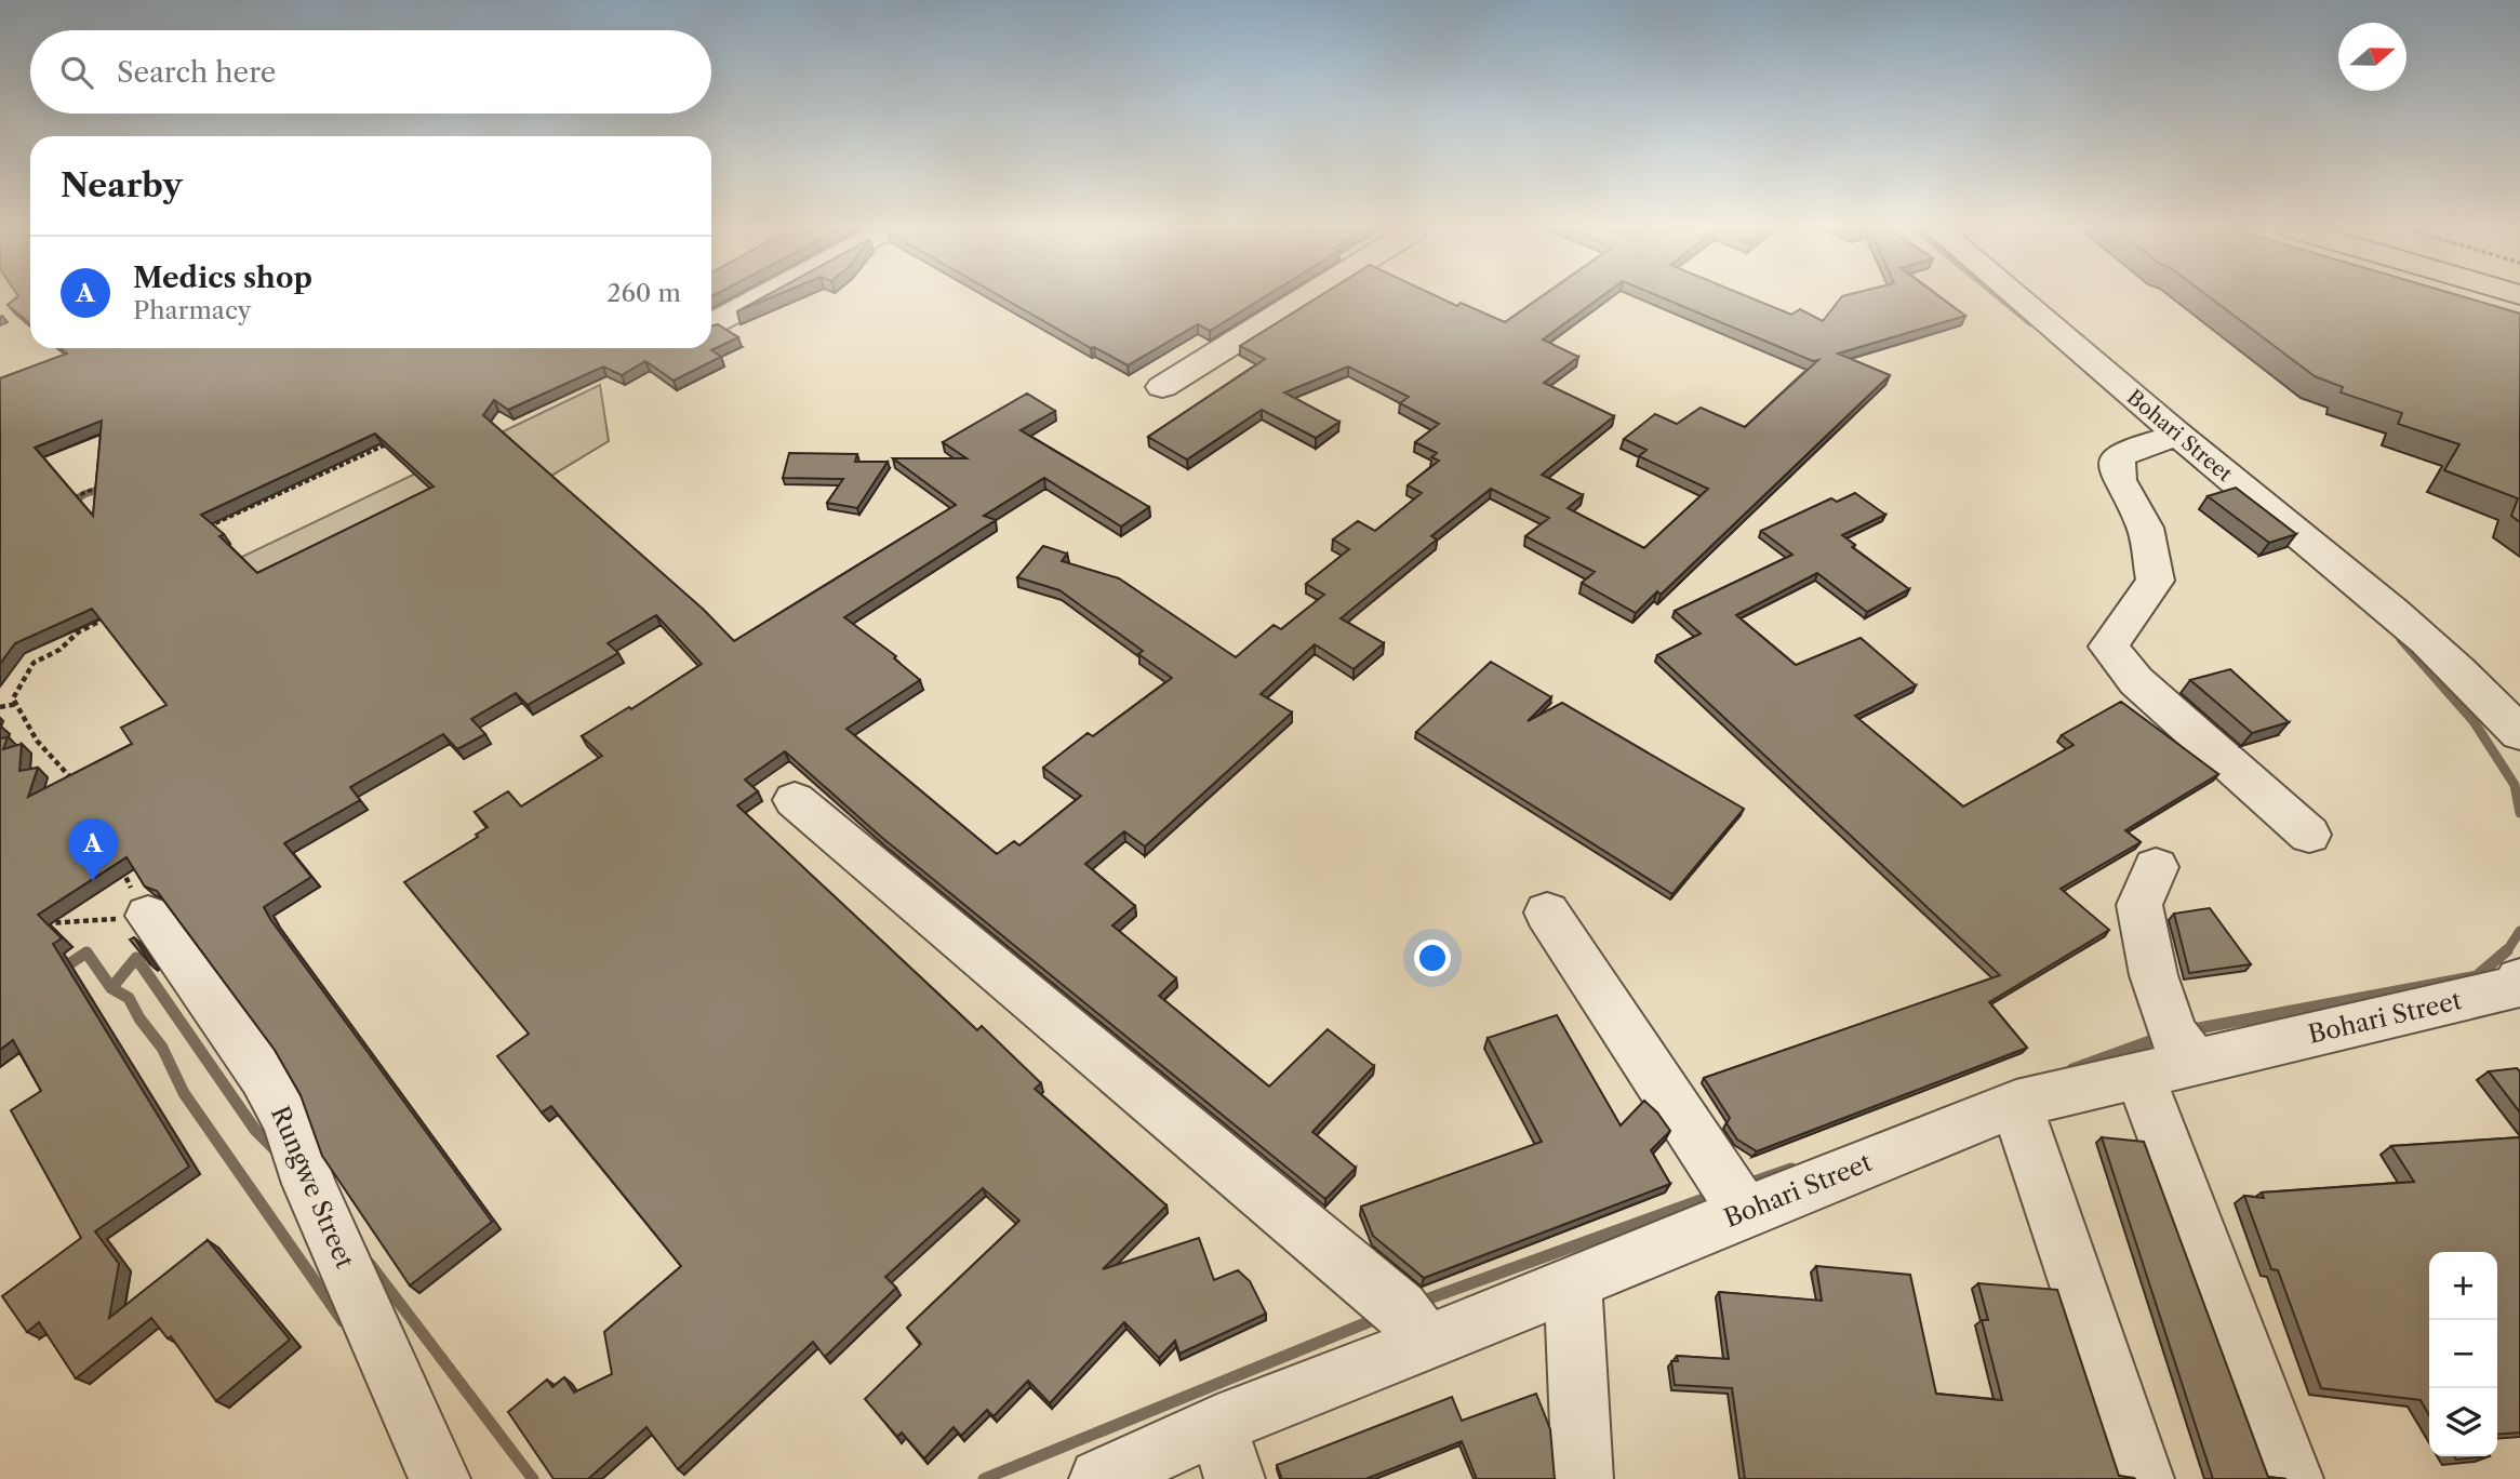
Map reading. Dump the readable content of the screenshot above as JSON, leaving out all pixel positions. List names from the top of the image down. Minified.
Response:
{"streets":{"street":["Bohari Street","Rungwe Street"]},"north":"right","page":{"search":"Search here","heading":"Nearby","list":[{"mark":"A","name":"Medics shop","note":"Pharmacy","value":"260 m"}],"pins":"A","map_buttons":["+","−"]}}
